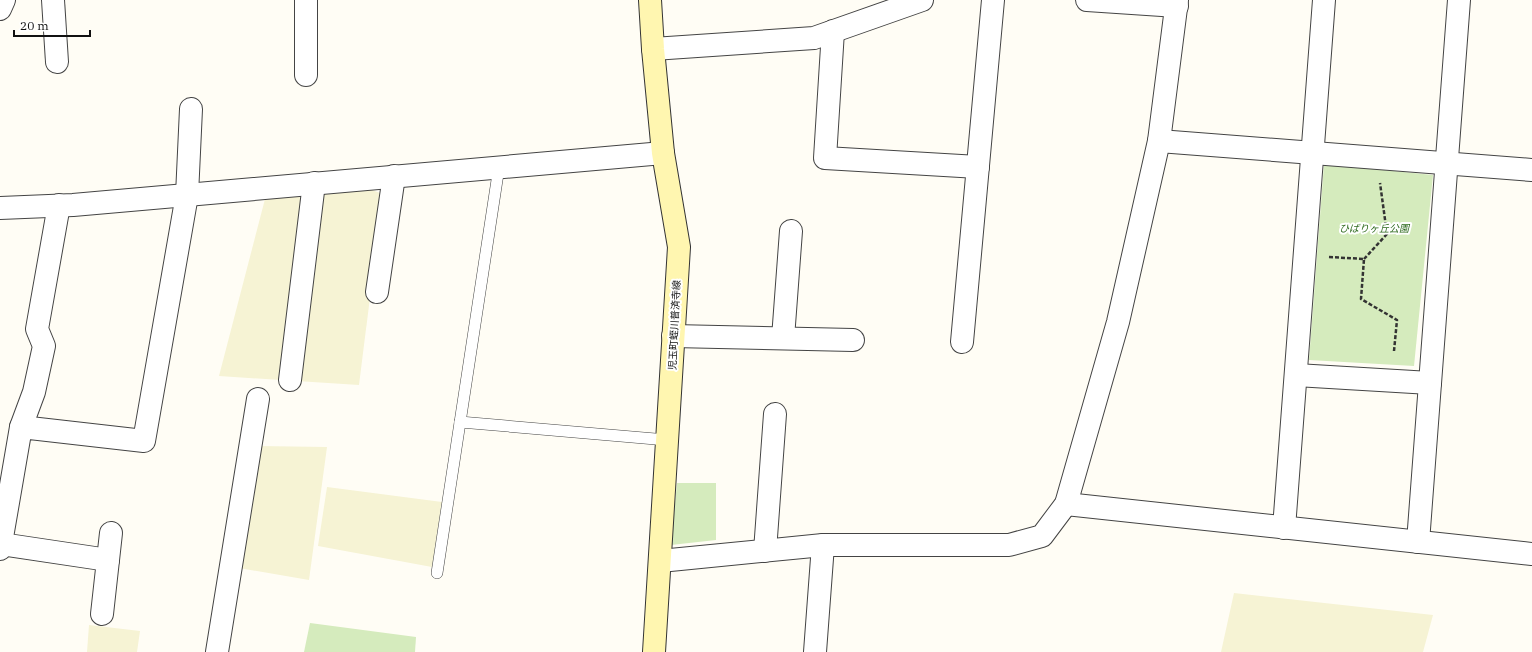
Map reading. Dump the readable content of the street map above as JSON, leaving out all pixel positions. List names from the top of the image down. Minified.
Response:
{"streets":{"main road":["児玉町蛭川普済寺線"]},"parks":["ひばりヶ丘公園"],"scale_bar":"20 m"}
